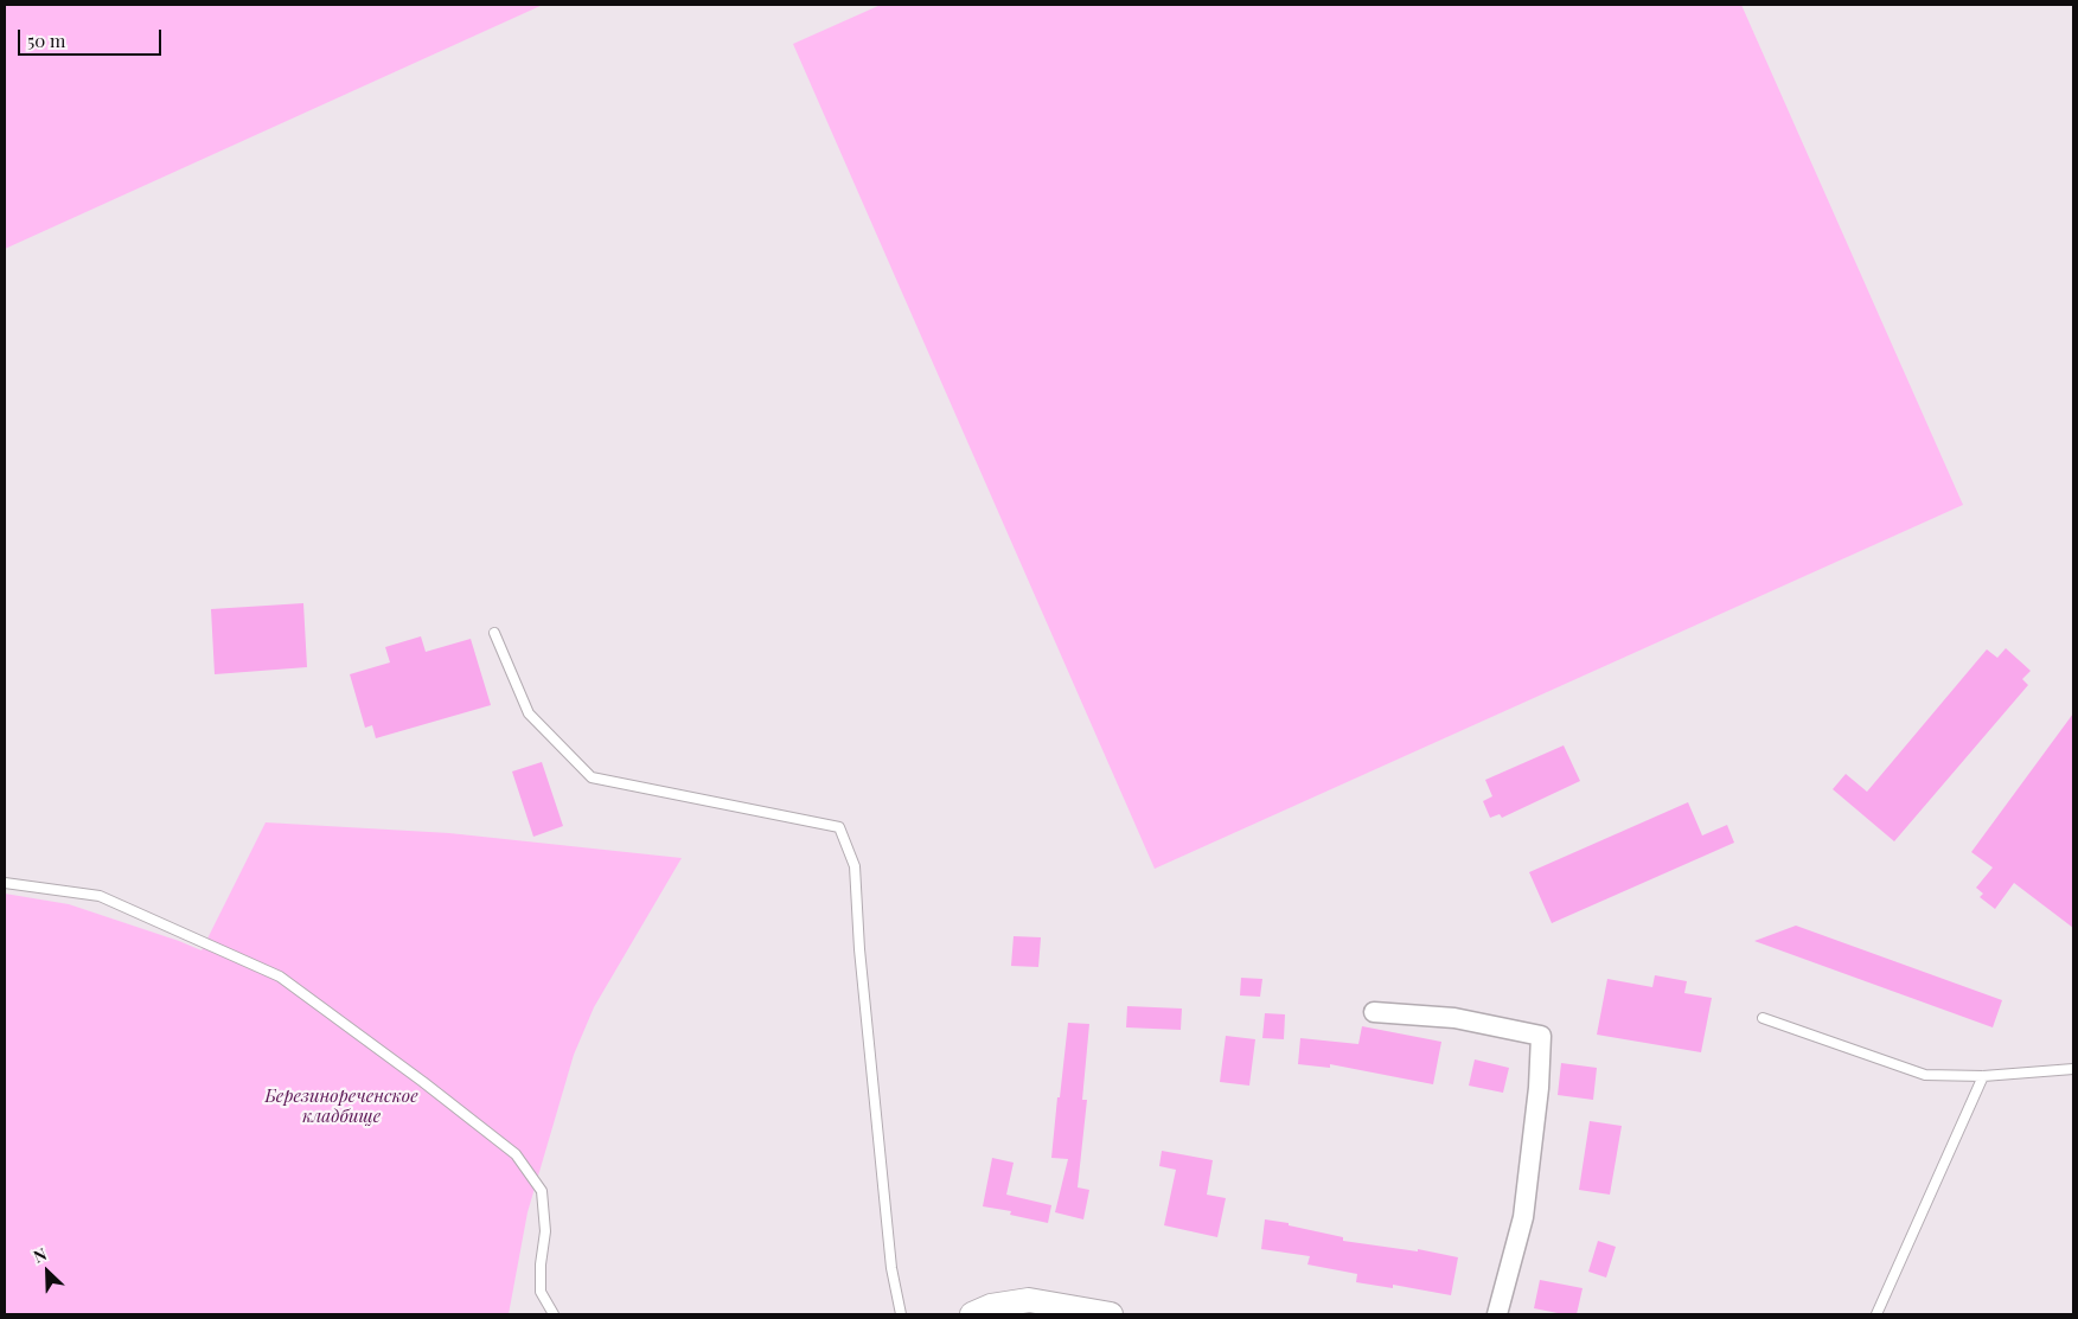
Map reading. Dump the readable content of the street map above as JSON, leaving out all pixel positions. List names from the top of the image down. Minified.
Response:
{"parks":["Березинореченское кладбище"],"scale_bar":"50 m","north":"top left"}
